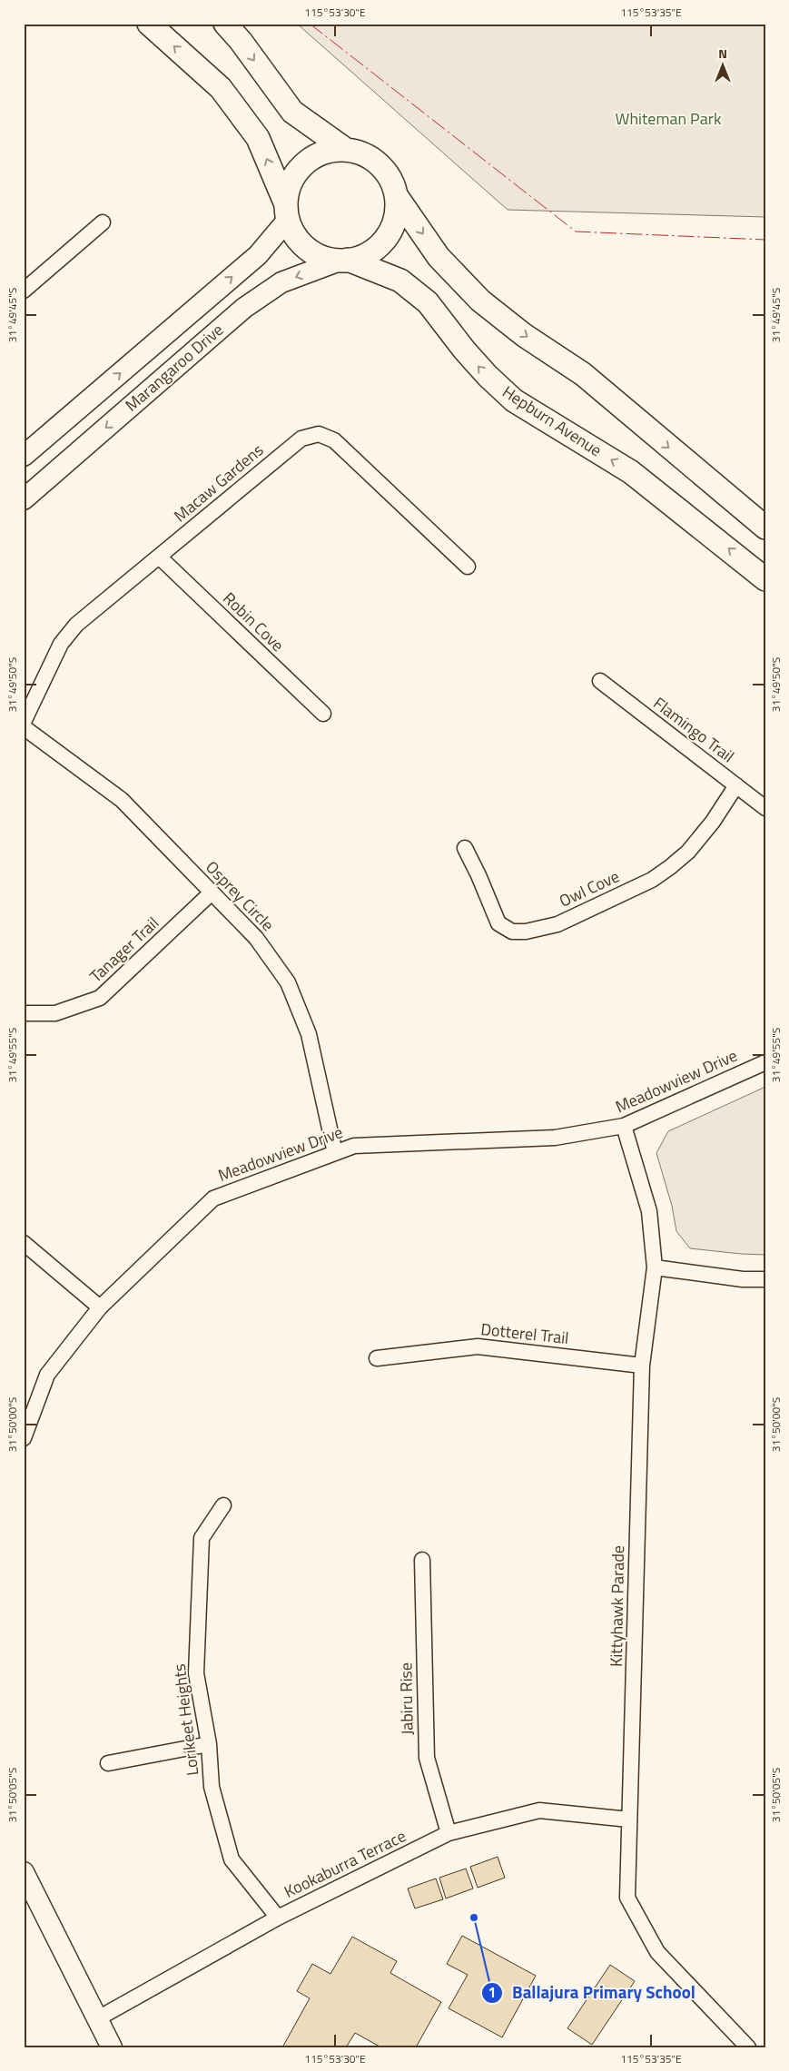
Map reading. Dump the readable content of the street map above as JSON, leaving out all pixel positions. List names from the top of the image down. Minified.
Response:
{"streets":{"main road":["Marangaroo Drive","Hepburn Avenue"],"street":["Macaw Gardens","Robin Cove","Flamingo Trail","Owl Cove","Osprey Circle","Tanager Trail","Meadowview Drive","Dotterel Trail","Kittyhawk Parade","Jabiru Rise","Lorikeet Heights","Kookaburra Terrace"]},"crossings":[["Marangaroo Drive","Hepburn Avenue"],["Macaw Gardens","Robin Cove"],["Flamingo Trail","Owl Cove"],["Osprey Circle","Tanager Trail"],["Osprey Circle","Meadowview Drive"],["Meadowview Drive","Kittyhawk Parade"],["Dotterel Trail","Kittyhawk Parade"],["Kittyhawk Parade","Kookaburra Terrace"],["Jabiru Rise","Kookaburra Terrace"],["Lorikeet Heights","Kookaburra Terrace"]],"parks":["Whiteman Park"],"places":["Ballajura Primary School"],"north":"top","coordinates":["115°53'30\"E","115°53'35\"E","31°49'45\"S","31°49'50\"S","31°49'55\"S","31°50'00\"S","31°50'05\"S"]}
